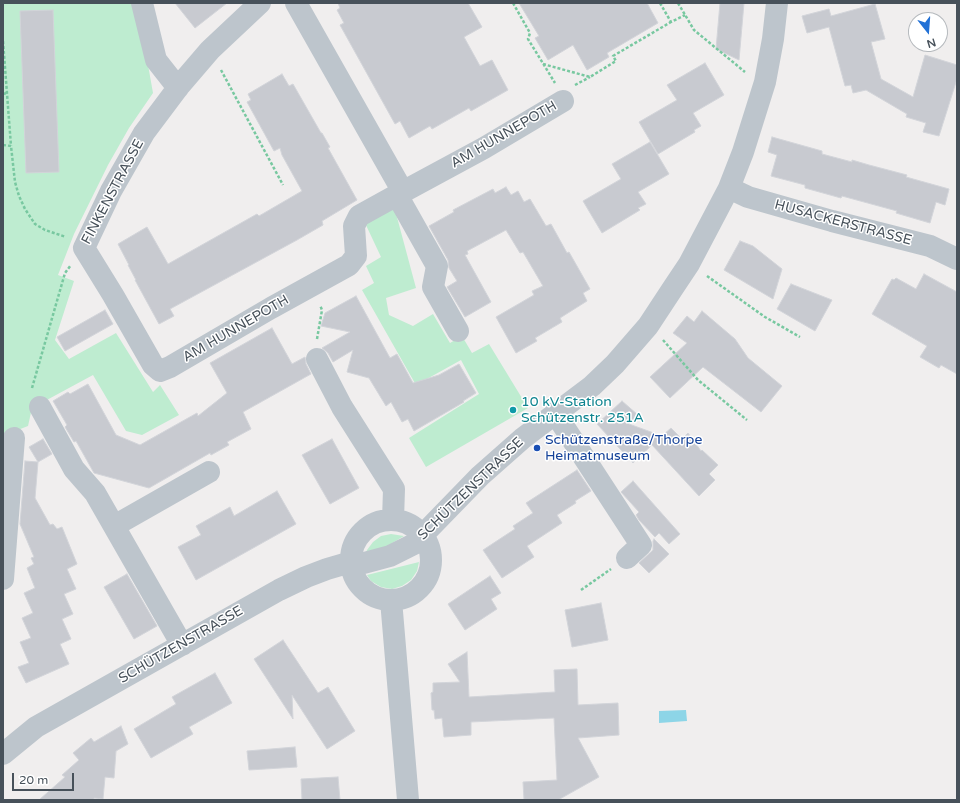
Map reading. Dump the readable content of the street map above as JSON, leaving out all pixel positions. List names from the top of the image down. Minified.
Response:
{"streets":{"street":["AM HUNNEPOTH","FINKENSTRASSE","HUSACKERSTRASSE","SCHÜTZENSTRASSE"]},"crossings":[["AM HUNNEPOTH","FINKENSTRASSE"],["HUSACKERSTRASSE","SCHÜTZENSTRASSE"]],"places":["10 kV-Station Schützenstr. 251A","Schützenstraße/Thorpe Heimatmuseum"],"scale_bar":"20 m","north":"bottom"}
